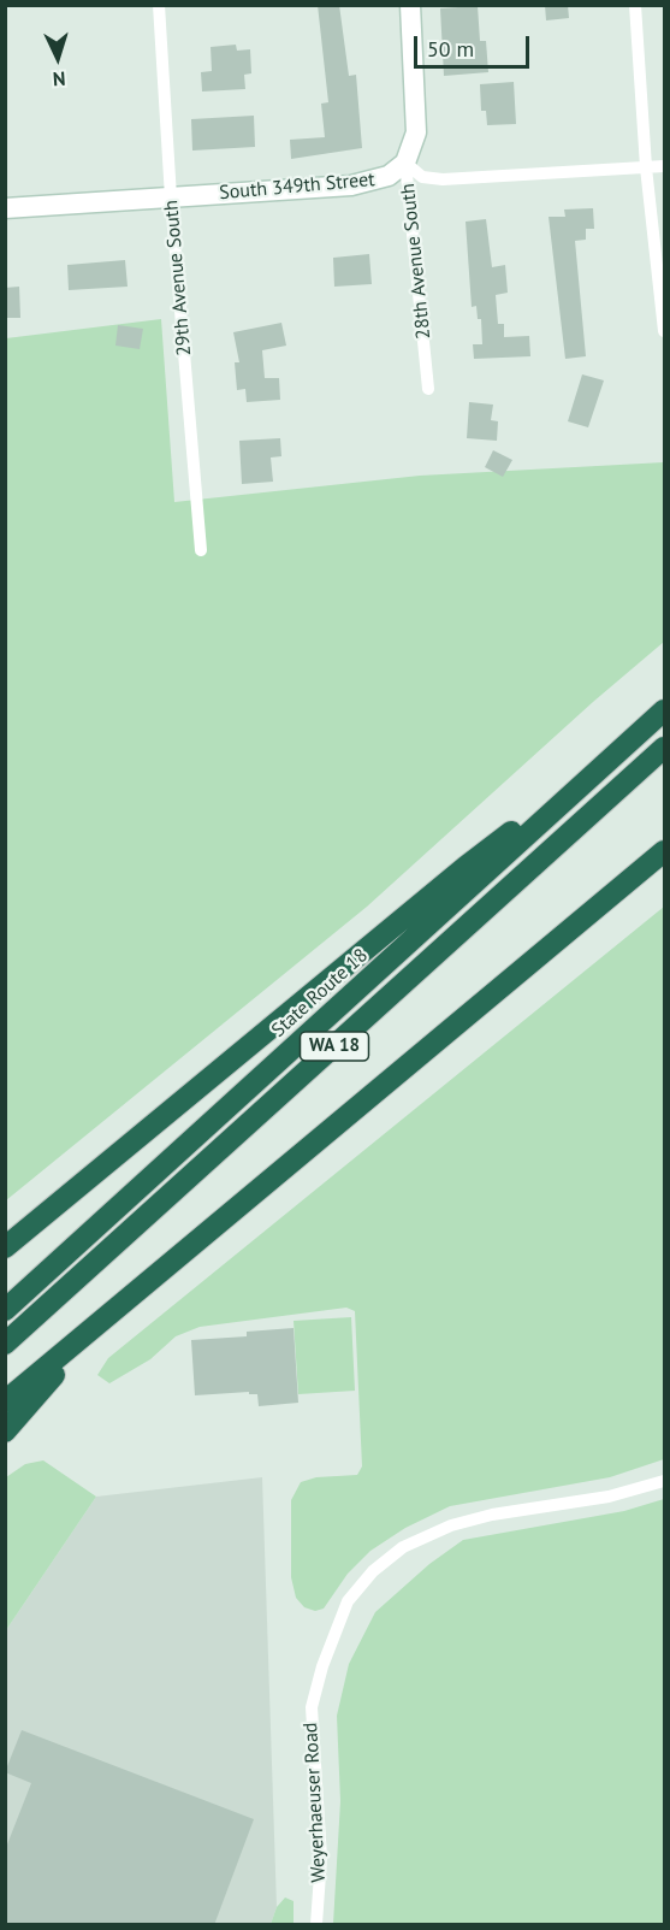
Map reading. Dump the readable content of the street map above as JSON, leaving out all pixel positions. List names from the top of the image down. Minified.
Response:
{"streets":{"highway":["State Route 18","WA 18"],"street":["South 349th Street","28th Avenue South","29th Avenue South","Weyerhaeuser Road"]},"crossings":[["South 349th Street","28th Avenue South"],["South 349th Street","29th Avenue South"]],"scale_bar":"50 m","north":"bottom"}
